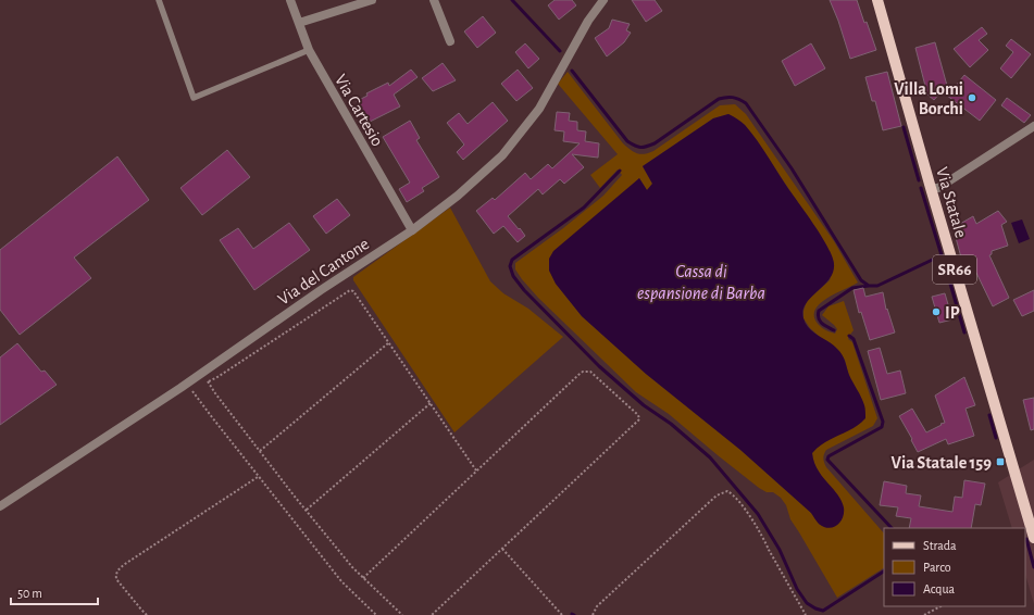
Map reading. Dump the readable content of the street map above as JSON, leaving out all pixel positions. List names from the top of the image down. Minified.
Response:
{"streets":{"main road":["Via Statale","SR66"],"street":["Via Cartesio","Via del Cantone"]},"crossings":[["Via Cartesio","Via del Cantone"]],"water":["Cassa di espansione di Barba"],"places":{"other":["Villa Lomi Borchi","IP"],"transit":["Via Statale 159"]},"legend":["Strada","Parco","Acqua"],"scale_bar":"50 m"}
